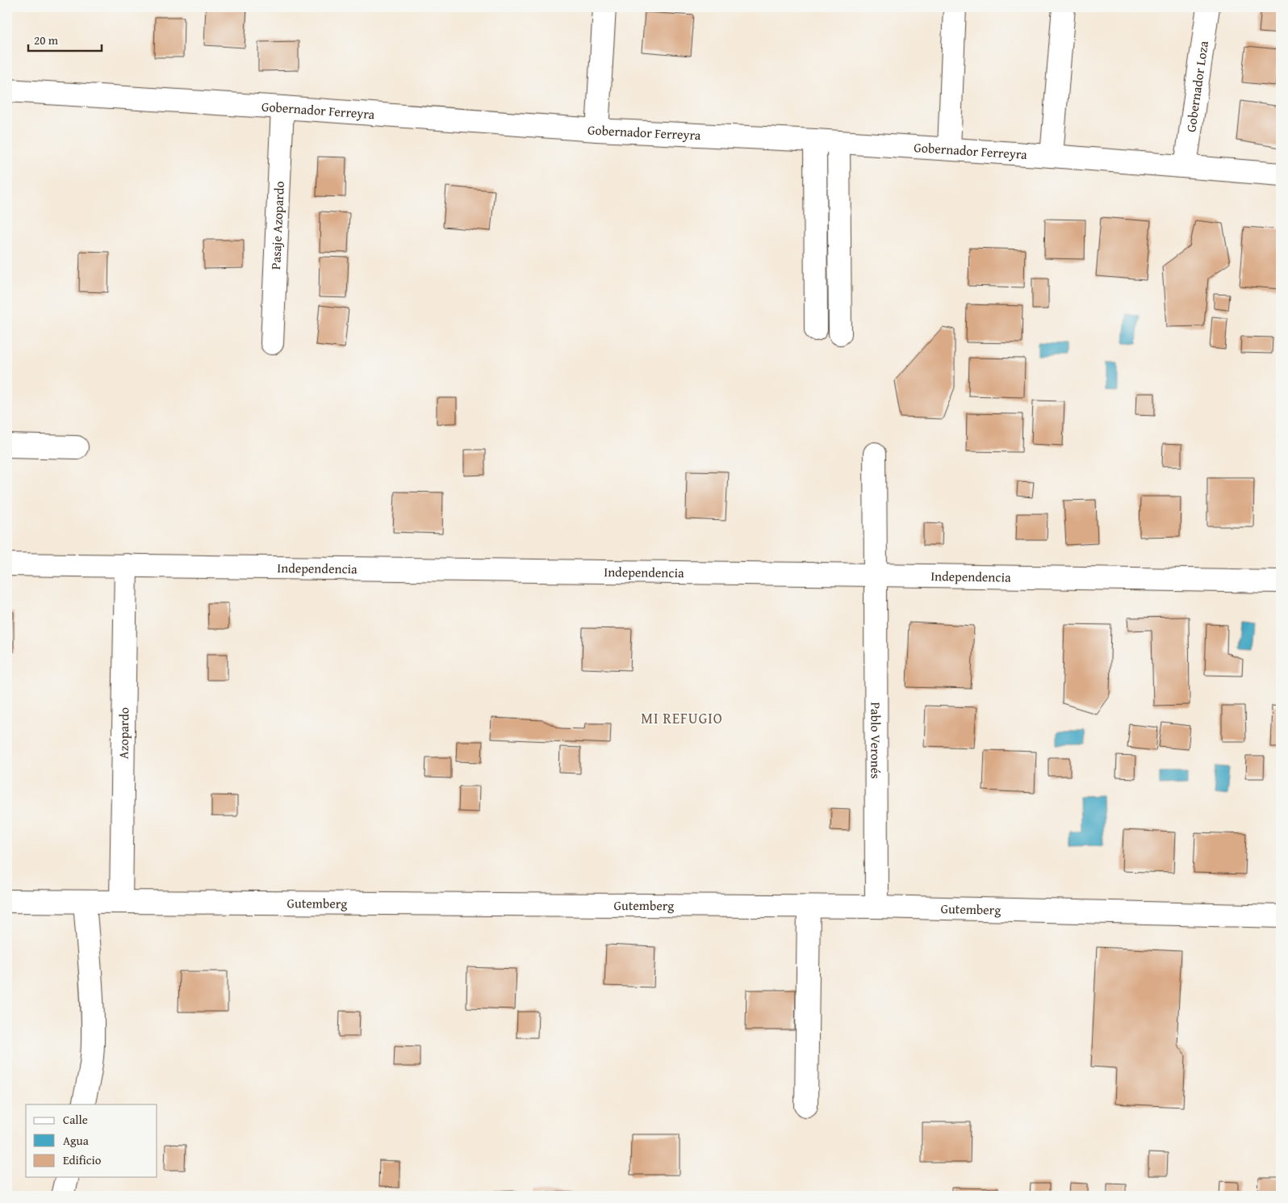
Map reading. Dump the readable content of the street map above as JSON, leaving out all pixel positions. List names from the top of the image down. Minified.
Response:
{"streets":{"street":["Gobernador Loza","Gobernador Ferreyra","Pasaje Azopardo","Independencia","Azopardo","Pablo Veronés","Gutemberg"]},"crossings":[["Gobernador Loza","Gobernador Ferreyra"],["Gobernador Ferreyra","Pasaje Azopardo"],["Independencia","Azopardo"],["Independencia","Pablo Veronés"],["Azopardo","Gutemberg"],["Pablo Veronés","Gutemberg"]],"districts":["MI REFUGIO"],"legend":["Calle","Agua","Edificio"],"scale_bar":"20 m"}
